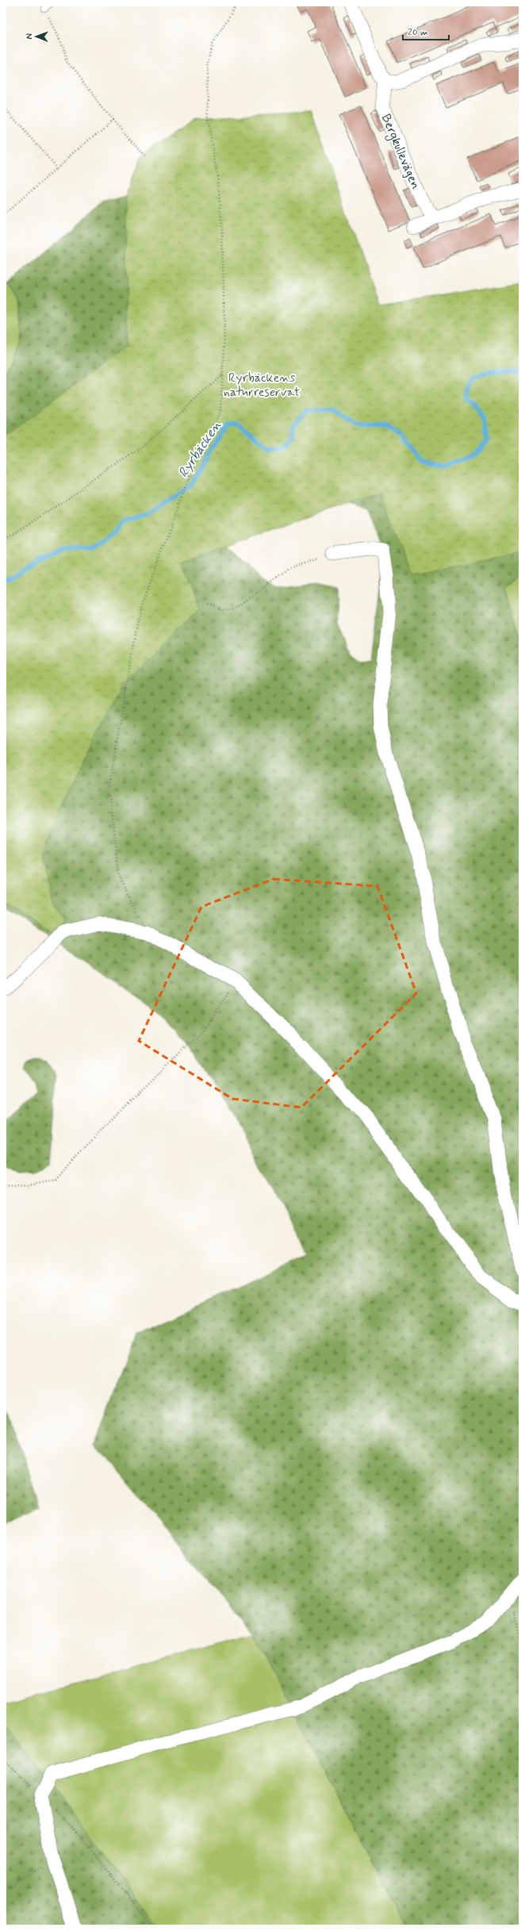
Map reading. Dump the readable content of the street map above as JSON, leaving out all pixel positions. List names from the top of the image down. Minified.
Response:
{"streets":{"street":["Bergkullevägen"]},"water":["Ryrbäcken"],"parks":["Ryrbäckens naturreservat"],"scale_bar":"20 m","north":"left"}
